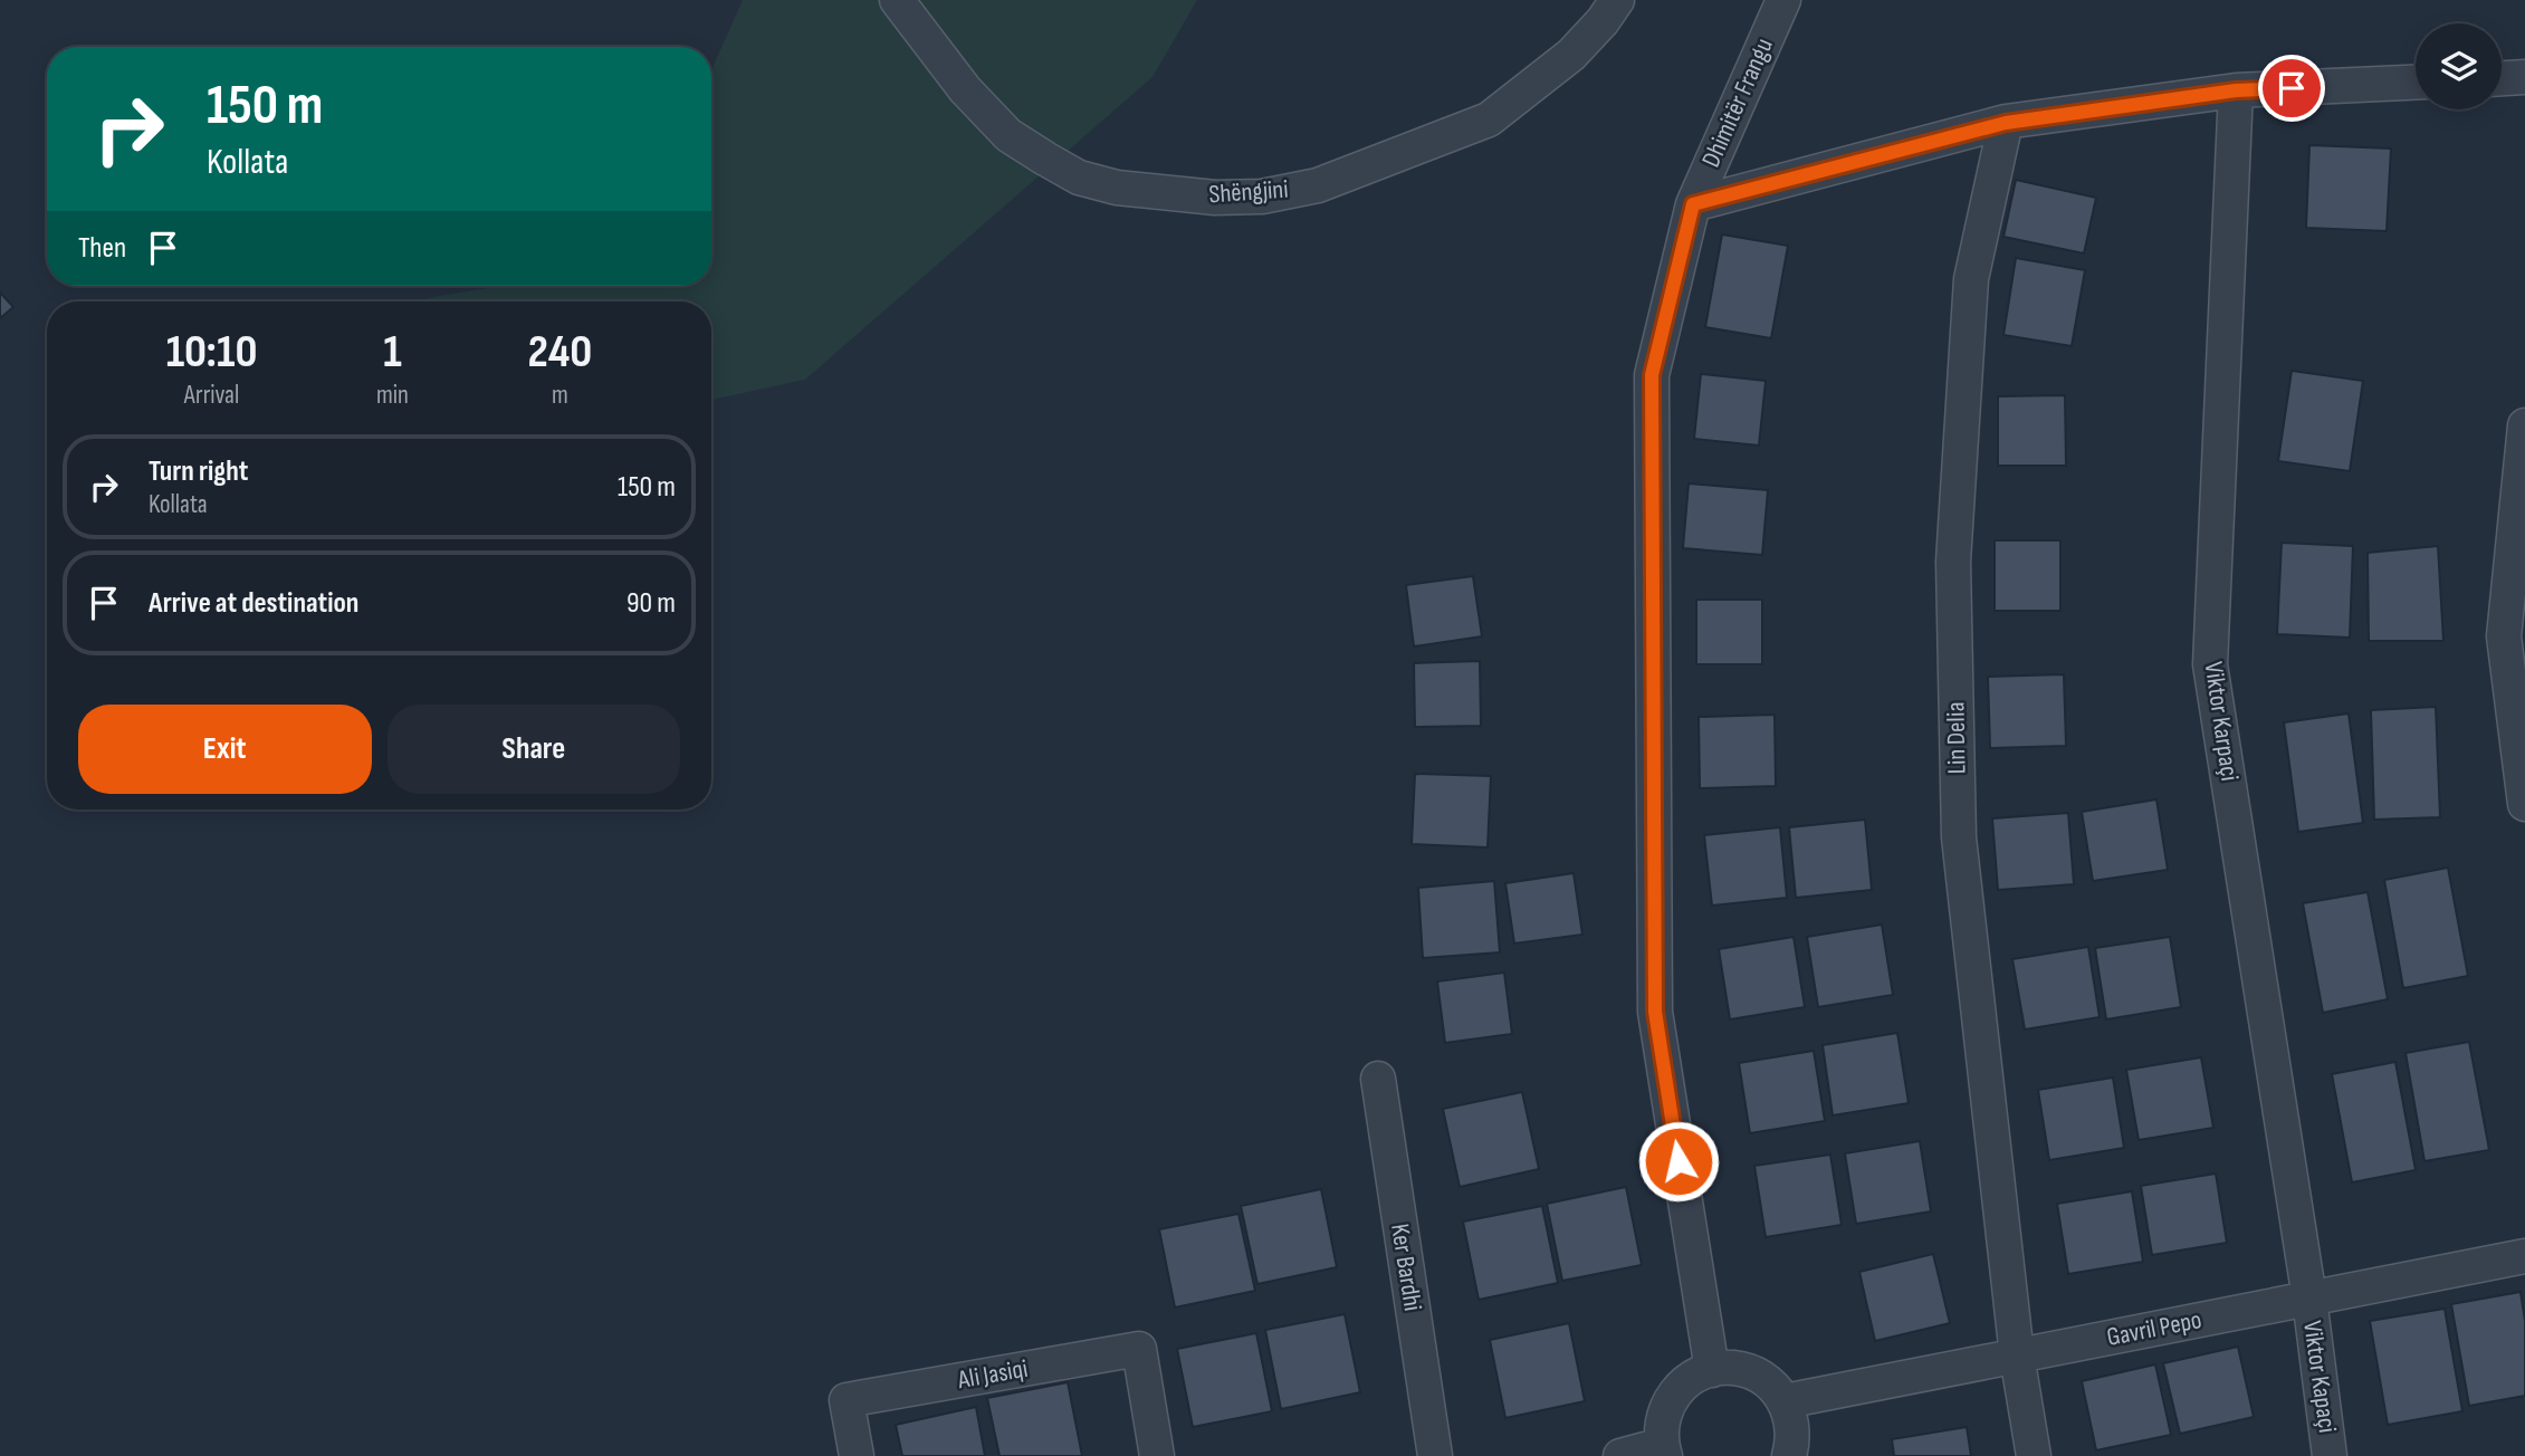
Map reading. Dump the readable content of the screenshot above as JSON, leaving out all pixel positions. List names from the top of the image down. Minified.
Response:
{"streets":{"street":["Dhimitër Frangu","Shëngjini","Viktor Karpaçi","Lin Delia","Ker Bardhi","Gavril Pepo","Ali Jasiqi","Viktor Kapaçi"]},"crossings":[["Viktor Karpaçi","Gavril Pepo"],["Viktor Karpaçi","Viktor Kapaçi"],["Lin Delia","Gavril Pepo"],["Gavril Pepo","Viktor Kapaçi"]],"page":{"turn":["150 m","Kollata"],"then":"Then","eta":["10:10","Arrival","1","min","240","m"],"list":[{"name":"Turn right","note":"Kollata","value":"150 m"},{"name":"Arrive at destination","value":"90 m"}],"buttons":["Exit","Share"]}}
